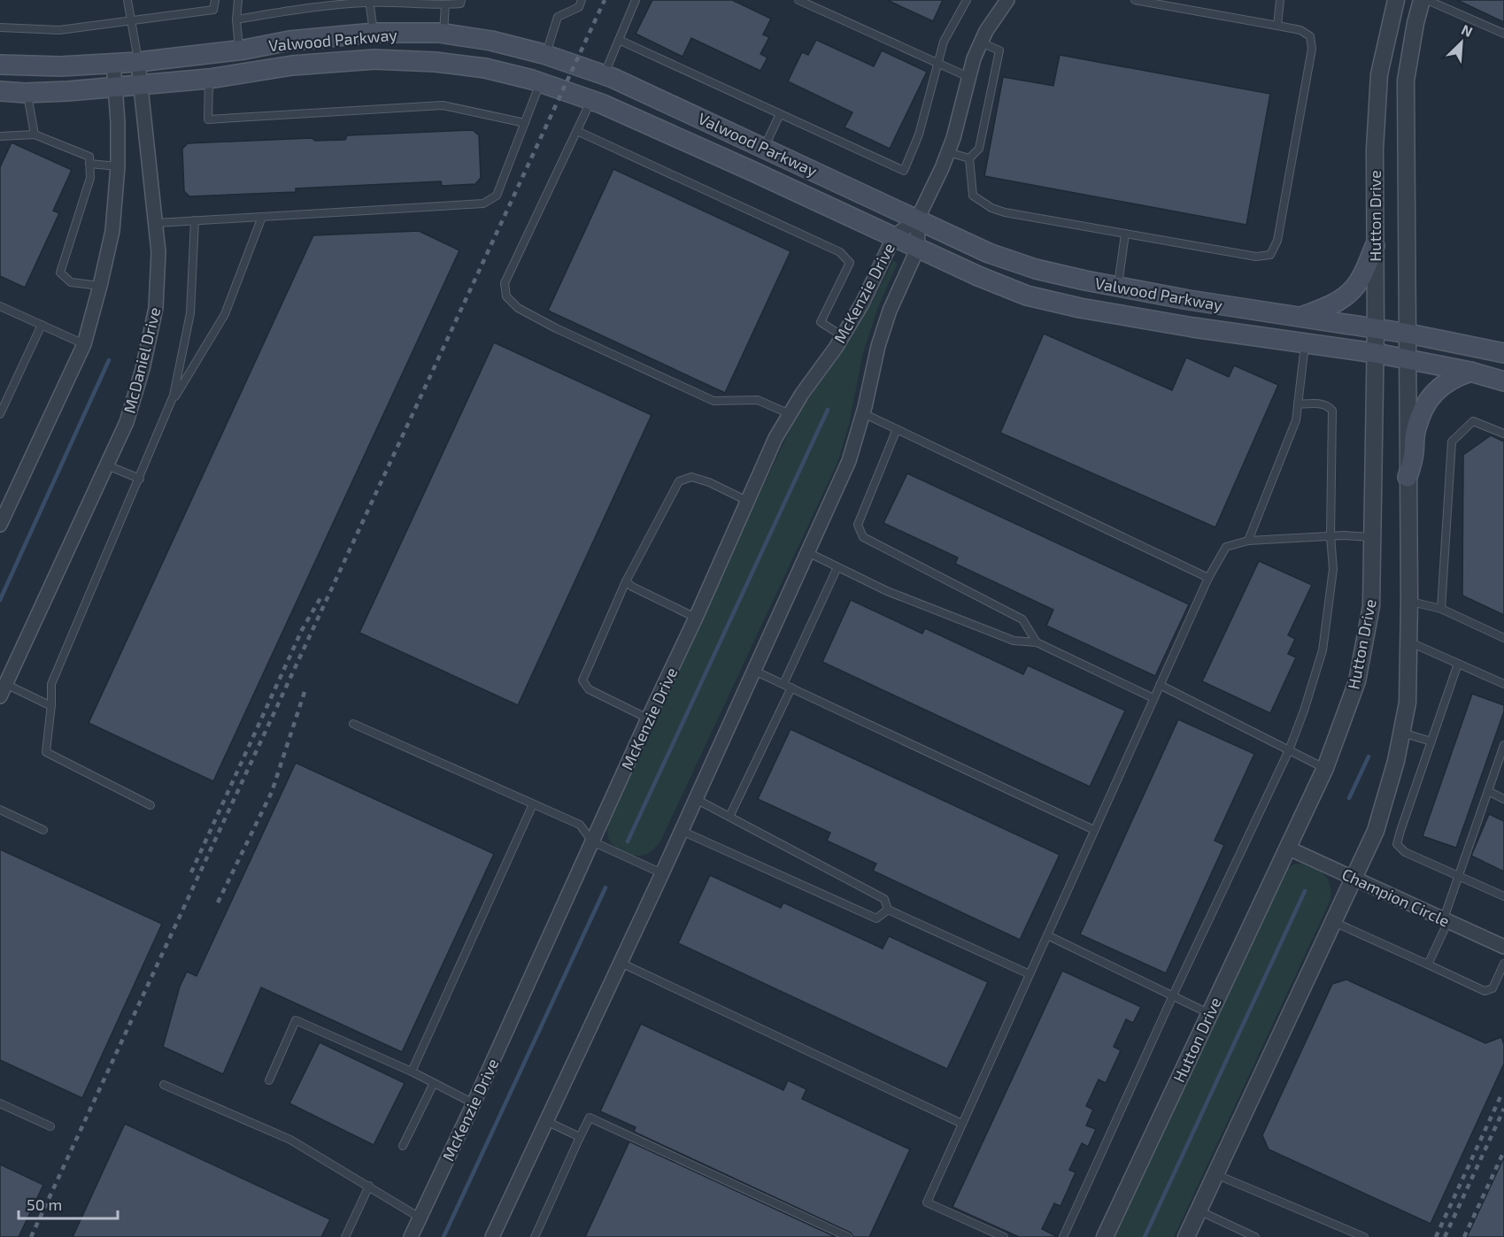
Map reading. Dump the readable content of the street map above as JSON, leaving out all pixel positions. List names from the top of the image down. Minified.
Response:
{"streets":{"main road":["Valwood Parkway"],"street":["Hutton Drive","McKenzie Drive","McDaniel Drive","Champion Circle"]},"crossings":[["Valwood Parkway","Hutton Drive"],["Valwood Parkway","McKenzie Drive"],["Valwood Parkway","McDaniel Drive"],["Hutton Drive","Champion Circle"]],"scale_bar":"50 m","north":"top right"}
